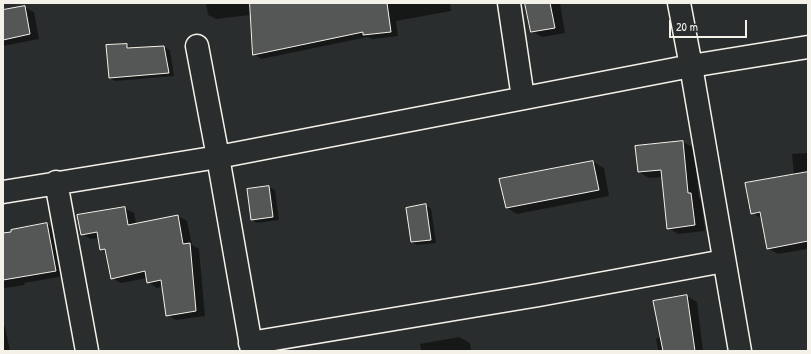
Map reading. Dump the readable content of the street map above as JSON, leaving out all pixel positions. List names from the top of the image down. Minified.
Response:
{"scale_bar":"20 m"}
